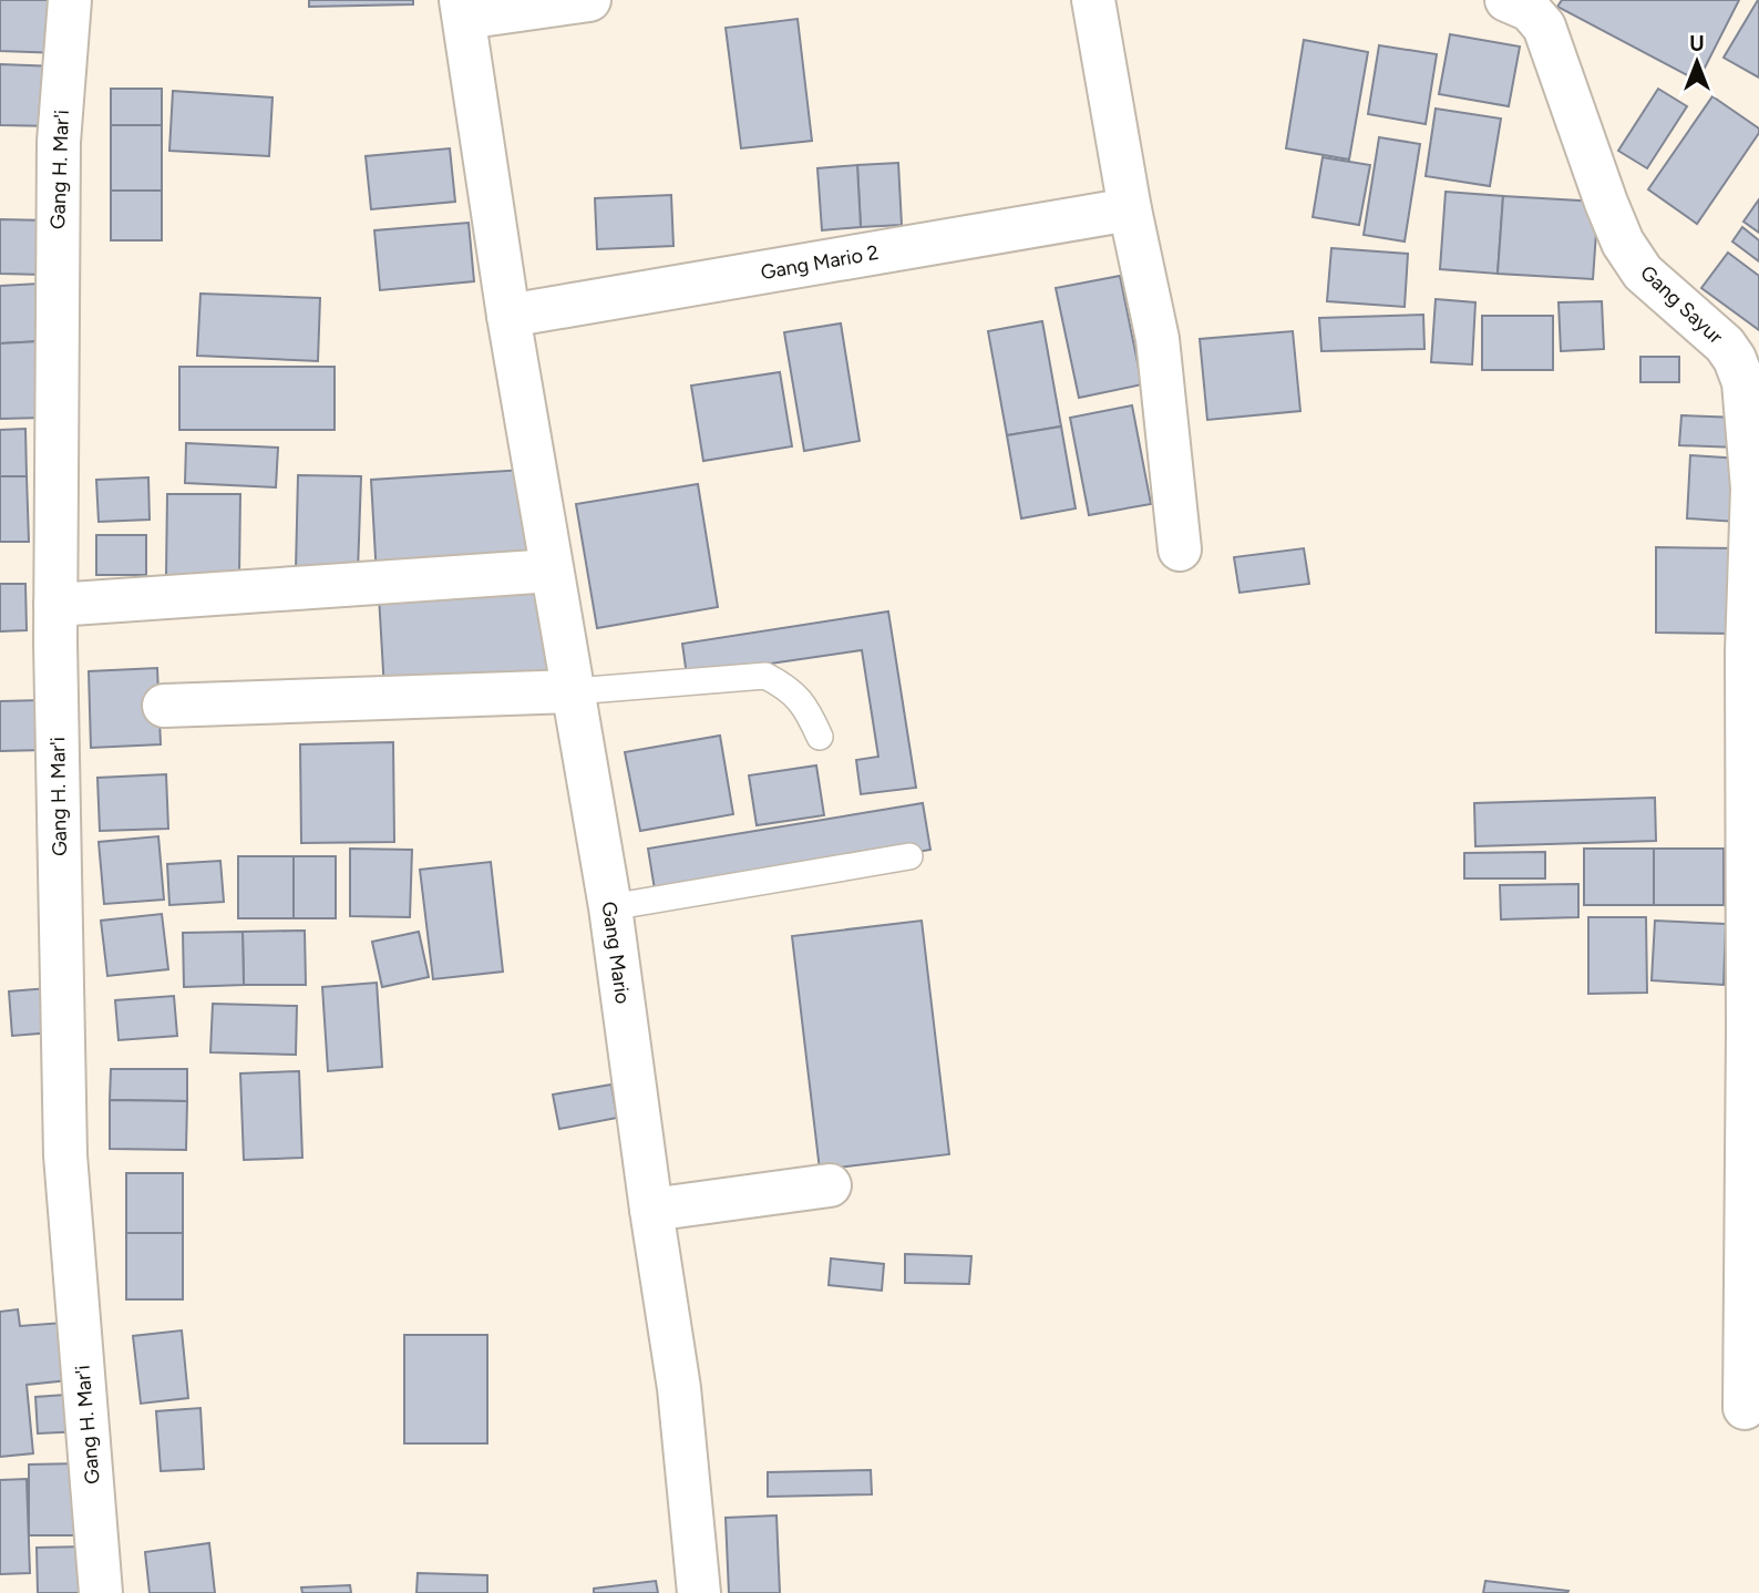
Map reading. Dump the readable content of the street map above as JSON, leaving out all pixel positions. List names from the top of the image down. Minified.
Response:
{"streets":{"street":["Gang H. Mar'i","Gang Mario 2","Gang Sayur","Gang Mario"]},"crossings":[["Gang Mario 2","Gang Mario"]],"north":"top"}
